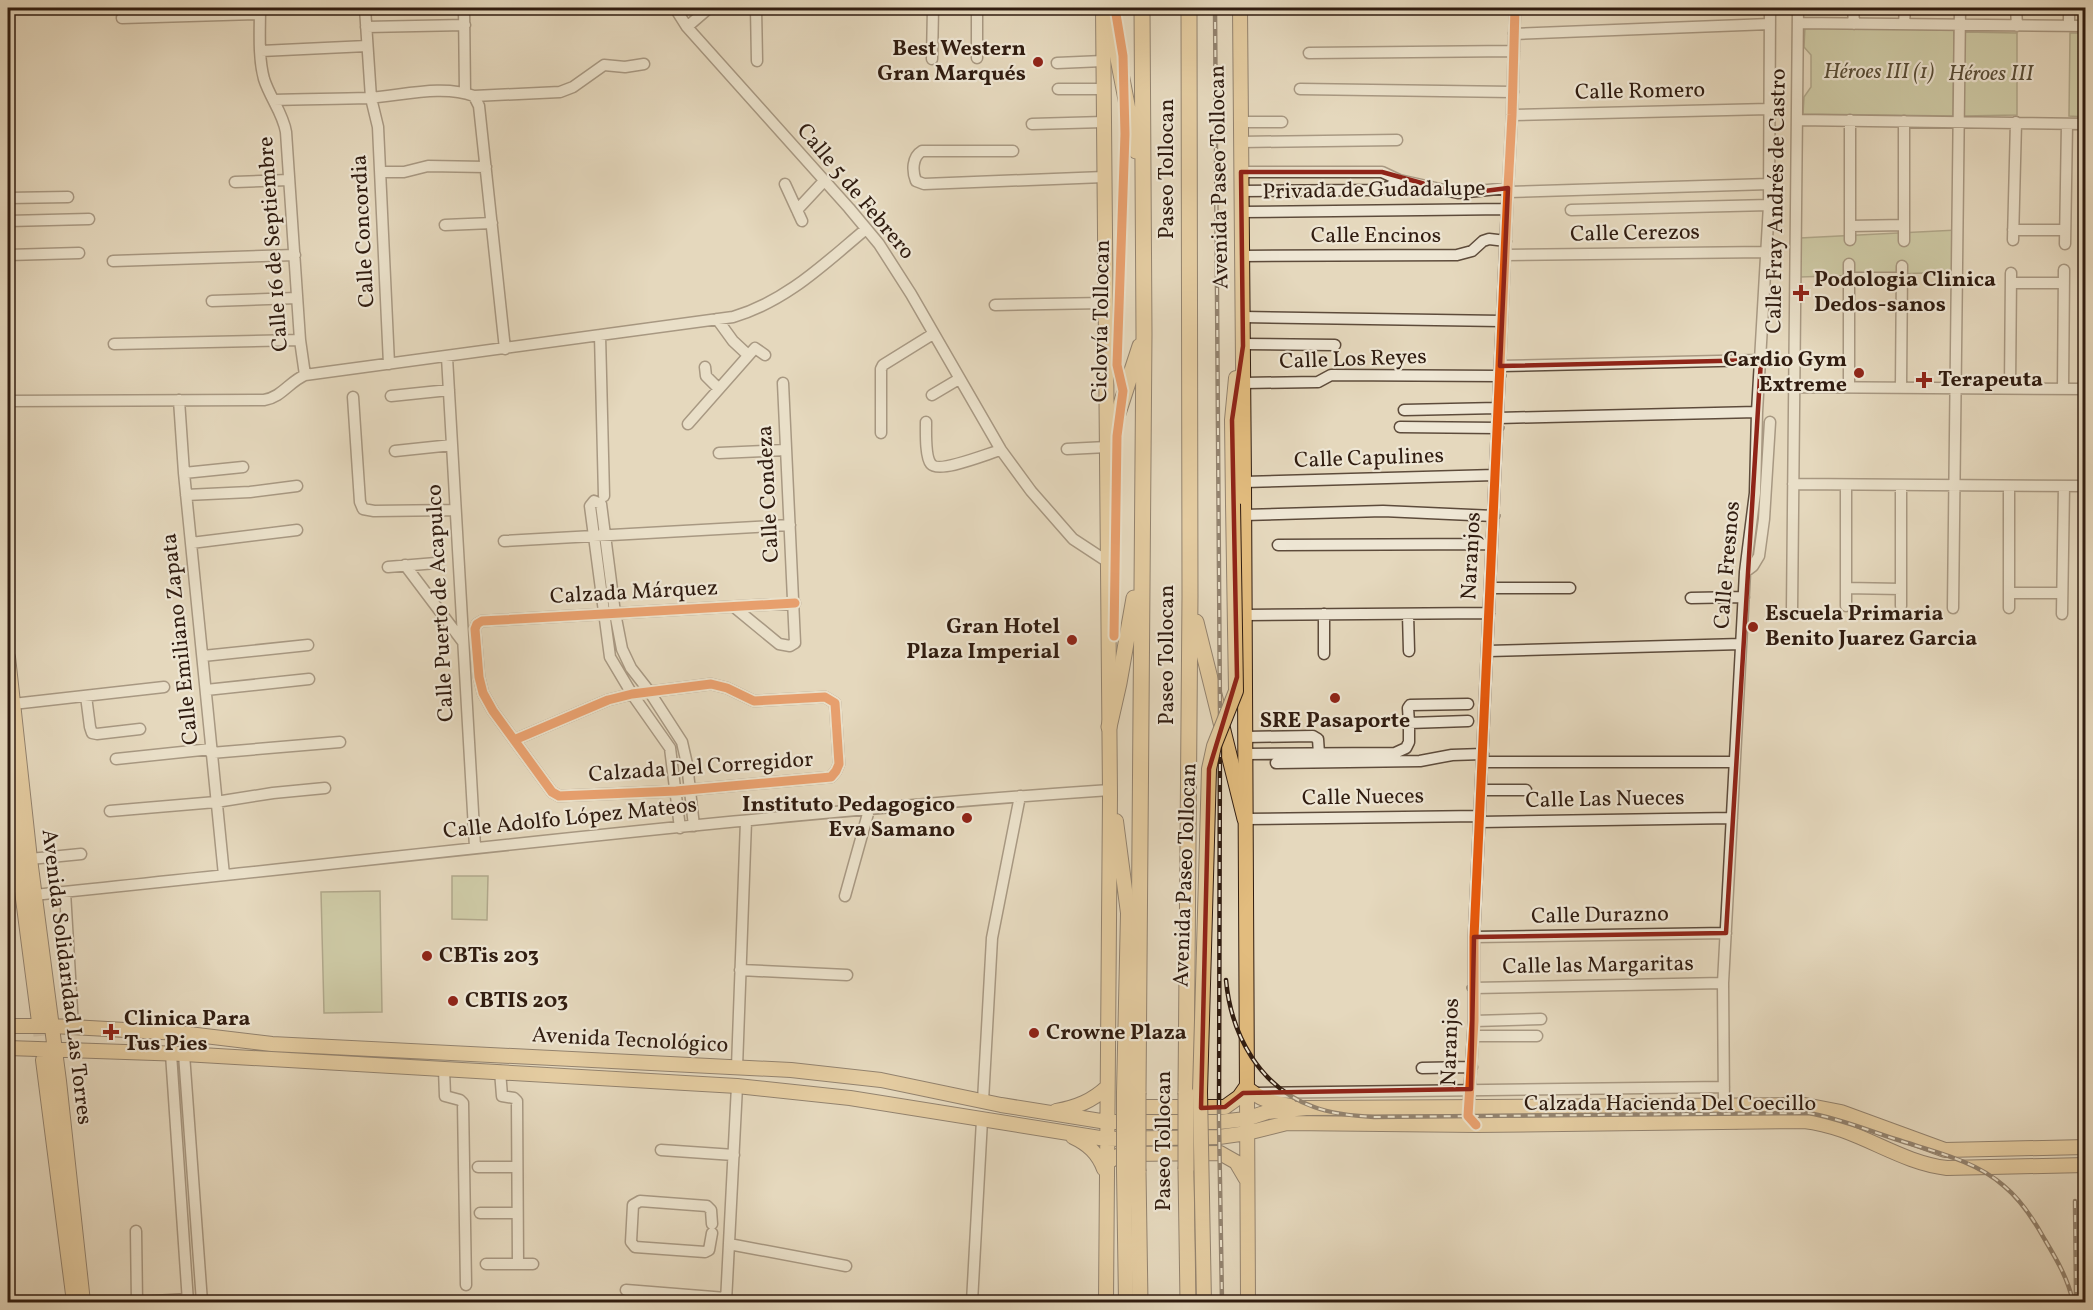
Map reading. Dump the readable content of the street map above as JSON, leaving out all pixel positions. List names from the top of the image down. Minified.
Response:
{"streets":{"highway":["Paseo Tollocan"],"main road":["Avenida Paseo Tollocan","Avenida Solidaridad Las Torres","Avenida Tecnológico","Calzada Hacienda Del Coecillo"],"street":["Calle Romero","Privada de Gudadalupe","Calle 5 de Febrero","Calle Fray Andrés de Castro","Calle Concordia","Calle Cerezos","Calle Encinos","Calle 16 de Septiembre","Calle Los Reyes","Calle Capulines","Calle Condeza","Naranjos","Calle Fresnos","Calzada Márquez","Calle Puerto de Acapulco","Calle Emiliano Zapata","Calzada Del Corregidor","Calle Nueces","Calle Las Nueces","Calle Adolfo López Mateos","Calle Durazno","Calle las Margaritas"],"cycle path":["Ciclovía Tollocan"]},"crossings":[["Calle Romero","Naranjos"],["Calle Romero","Calle Fresnos"],["Avenida Paseo Tollocan","Privada de Gudadalupe"],["Avenida Paseo Tollocan","Calle Encinos"],["Avenida Paseo Tollocan","Calle Los Reyes"],["Avenida Paseo Tollocan","Calle Capulines"],["Avenida Paseo Tollocan","Calle Nueces"],["Avenida Paseo Tollocan","Avenida Tecnológico"],["Avenida Paseo Tollocan","Calzada Hacienda Del Coecillo"],["Privada de Gudadalupe","Naranjos"],["Calle Cerezos","Naranjos"],["Calle Cerezos","Calle Fresnos"],["Calle Encinos","Naranjos"],["Calle Los Reyes","Naranjos"],["Calle Los Reyes","Calle Fresnos"],["Calle Capulines","Naranjos"],["Calle Condeza","Calzada Márquez"],["Naranjos","Calle Nueces"],["Naranjos","Calle Las Nueces"],["Naranjos","Calle Durazno"],["Naranjos","Calle las Margaritas"],["Naranjos","Calzada Hacienda Del Coecillo"],["Calle Fresnos","Calle Las Nueces"],["Calle Fresnos","Calle Durazno"],["Calle Fresnos","Calle las Margaritas"],["Calle Fresnos","Calzada Hacienda Del Coecillo"],["Calzada Márquez","Calzada Del Corregidor"],["Calle Puerto de Acapulco","Calle Adolfo López Mateos"],["Calle Emiliano Zapata","Calle Adolfo López Mateos"],["Calle Nueces","Calle Las Nueces"],["Calle Adolfo López Mateos","Avenida Solidaridad Las Torres"],["Avenida Solidaridad Las Torres","Avenida Tecnológico"],["Avenida Tecnológico","Calzada Hacienda Del Coecillo"]],"parks":["Héroes III (1)","Héroes III"],"places":{"other":["Best Western Gran Marqués","Cardio Gym Extreme","Escuela Primaria Benito Juarez Garcia","Gran Hotel Plaza Imperial","SRE Pasaporte","Instituto Pedagogico Eva Samano","CBTis 203","CBTIS 203","Crowne Plaza"],"health":["Podologia Clinica Dedos-sanos","Terapeuta","Clinica Para Tus Pies"]}}
